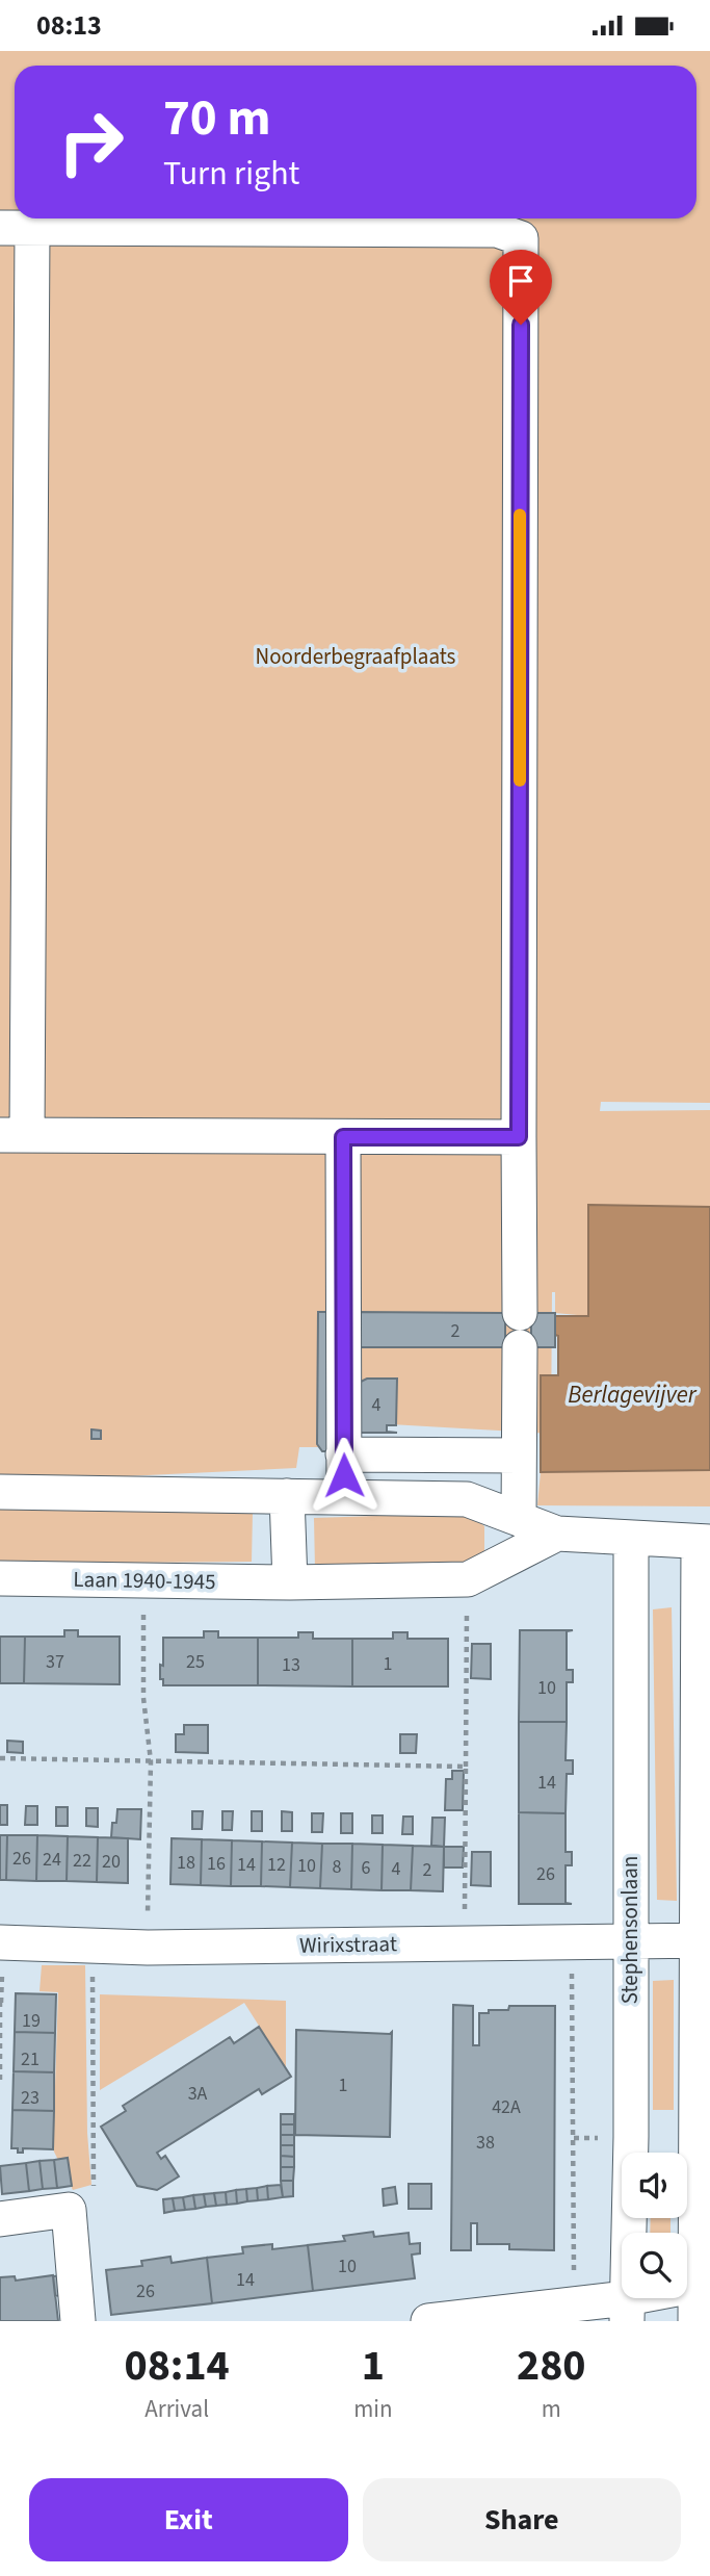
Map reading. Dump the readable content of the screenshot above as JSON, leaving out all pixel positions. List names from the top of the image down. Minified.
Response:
{"streets":{"street":["Laan 1940-1945","Stephensonlaan","Wirixstraat"]},"crossings":[["Stephensonlaan","Wirixstraat"]],"water":["Berlagevijver"],"parks":["Noorderbegraafplaats"],"house_numbers":["2","4","37","25","1","13","10","14","26","24","22","20","18","16","14","12","10","8","6","4","2","26","19","21","1","3A","23","42A","38","10","14","26"],"page":{"status":"08:13","turn":["70 m","Turn right"],"eta":["08:14","Arrival","1","min","280","m"],"buttons":["Exit","Share"]}}
